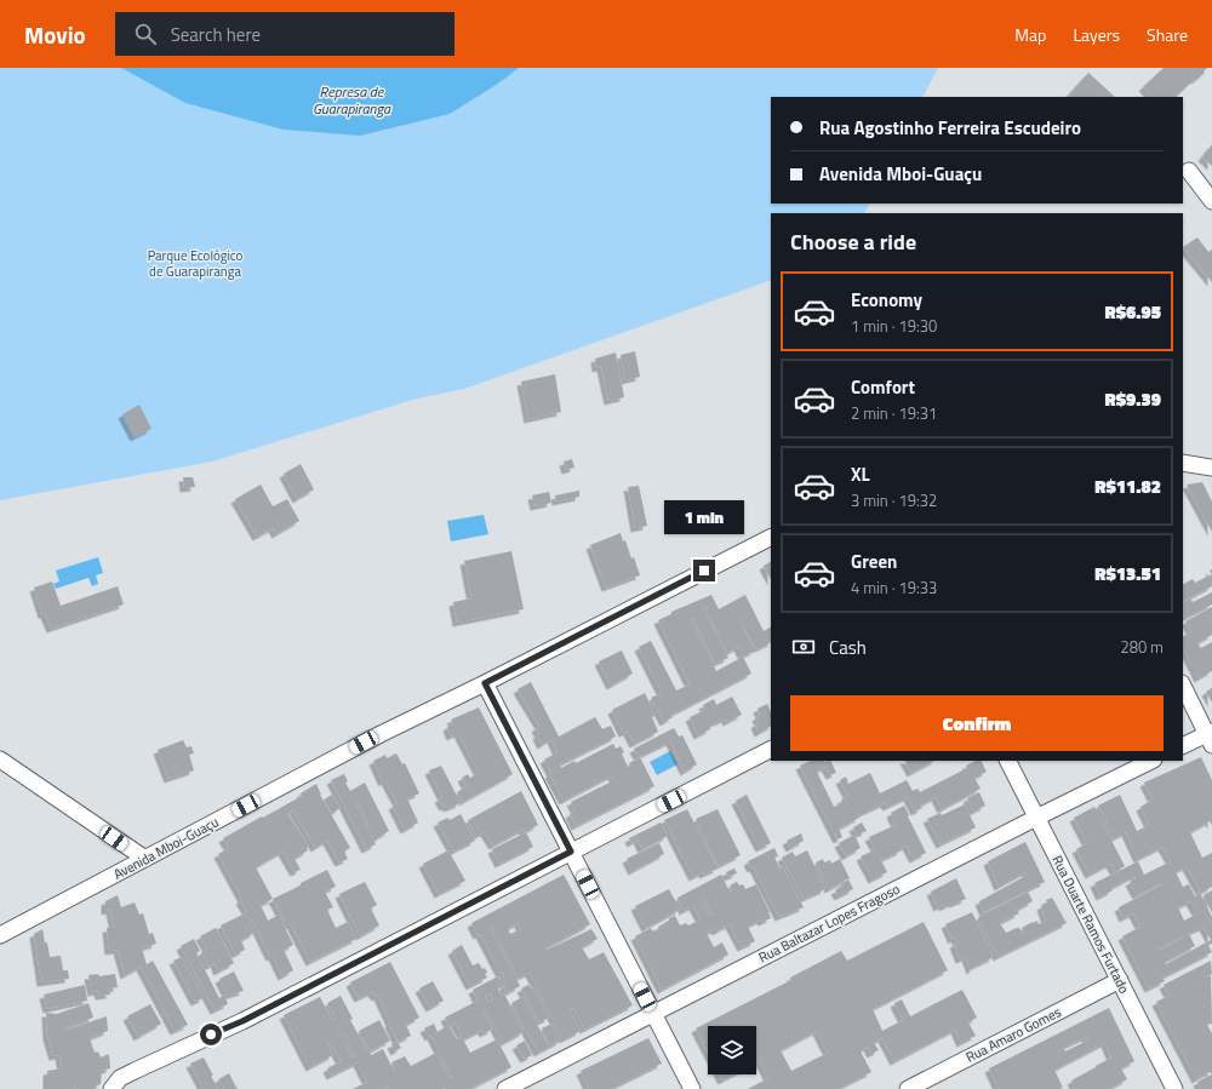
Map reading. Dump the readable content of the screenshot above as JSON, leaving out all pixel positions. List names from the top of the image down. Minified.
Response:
{"streets":{"street":["Avenida Mboi-Guaçu","Rua Baltazar Lopes Fragoso","Rua Duarte Ramos Furtado","Rua Amaro Gomes"]},"crossings":[["Rua Baltazar Lopes Fragoso","Rua Duarte Ramos Furtado"],["Rua Duarte Ramos Furtado","Rua Amaro Gomes"]],"water":["Represa de Guarapiranga"],"parks":["Parque Ecológico de Guarapiranga"],"page":{"header":"Movio","search":"Search here","nav":["Map","Layers","Share"],"banner":["Rua Agostinho Ferreira Escudeiro","Avenida Mboi-Guaçu"],"heading":"Choose a ride","list":[{"name":"Economy","note":"1 min · 19:30","value":"R$6.95"},{"name":"Comfort","note":"2 min · 19:31","value":"R$9.39"},{"name":"XL","note":"3 min · 19:32","value":"R$11.82"},{"name":"Green","note":"4 min · 19:33","value":"R$13.51"}],"bubble":"1 min","pay":["Cash","280 m"],"buttons":"Confirm"}}
